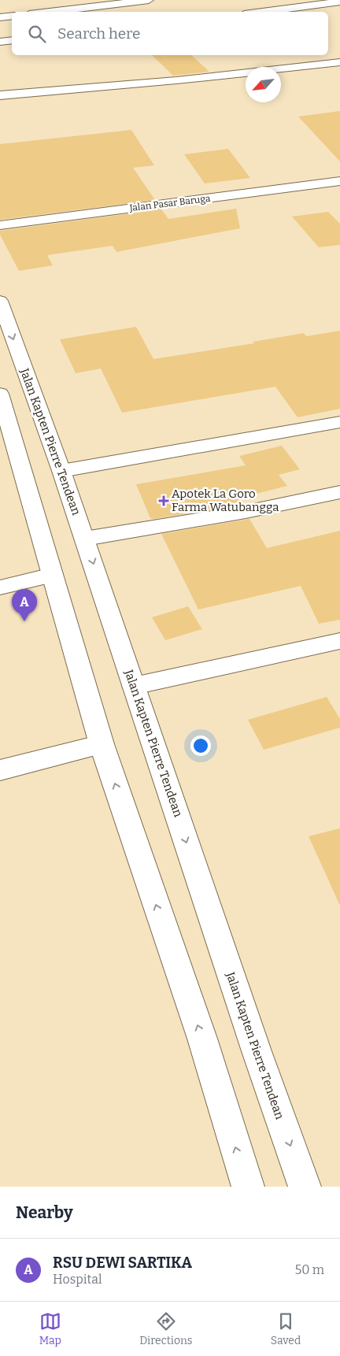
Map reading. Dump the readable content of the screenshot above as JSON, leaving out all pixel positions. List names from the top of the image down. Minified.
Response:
{"streets":{"main road":["Jalan Pasar Baruga","Jalan Kapten Pierre Tendean"]},"places":{"health":["Apotek La Goro Farma Watubangga"]},"north":"bottom left","page":{"search":"Search here","pins":"A","heading":"Nearby","list":[{"mark":"A","name":"RSU DEWI SARTIKA","note":"Hospital","value":"50 m"}],"nav":["Map","Directions","Saved"]}}
